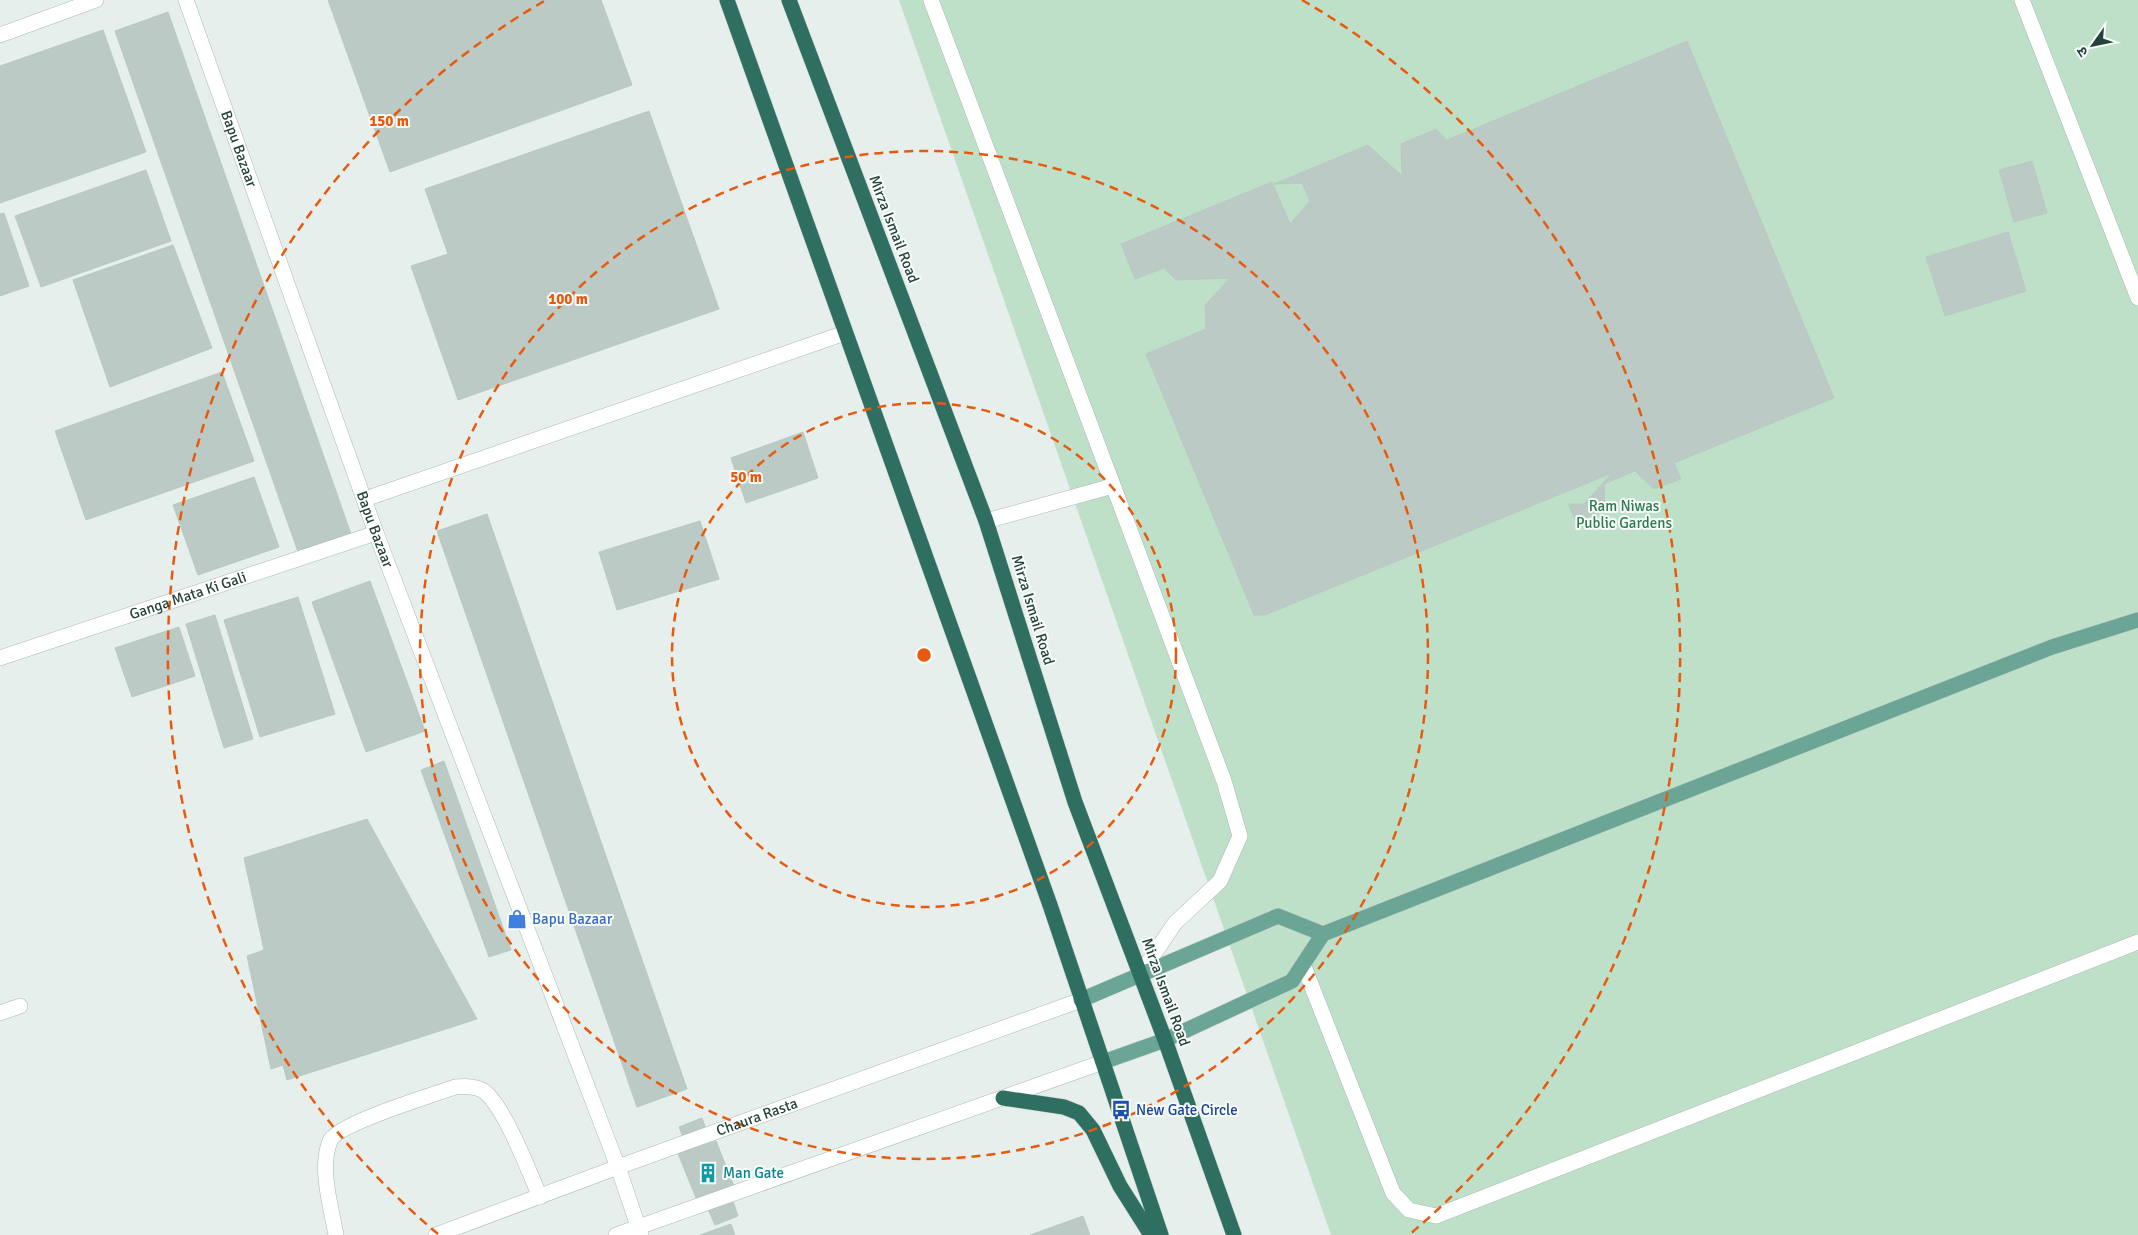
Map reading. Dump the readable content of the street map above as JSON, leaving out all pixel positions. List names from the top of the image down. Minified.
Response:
{"streets":{"highway":["Mirza Ismail Road"],"street":["Bapu Bazaar","Ganga Mata Ki Gali","Chaura Rasta"]},"crossings":[["Bapu Bazaar","Ganga Mata Ki Gali"],["Bapu Bazaar","Chaura Rasta"]],"parks":["Ram Niwas Public Gardens"],"places":{"shop":["Bapu Bazaar"],"bus stop":["New Gate Circle"],"building":["Man Gate"]},"north":"bottom left","rings":["150 m","100 m","50 m"]}
